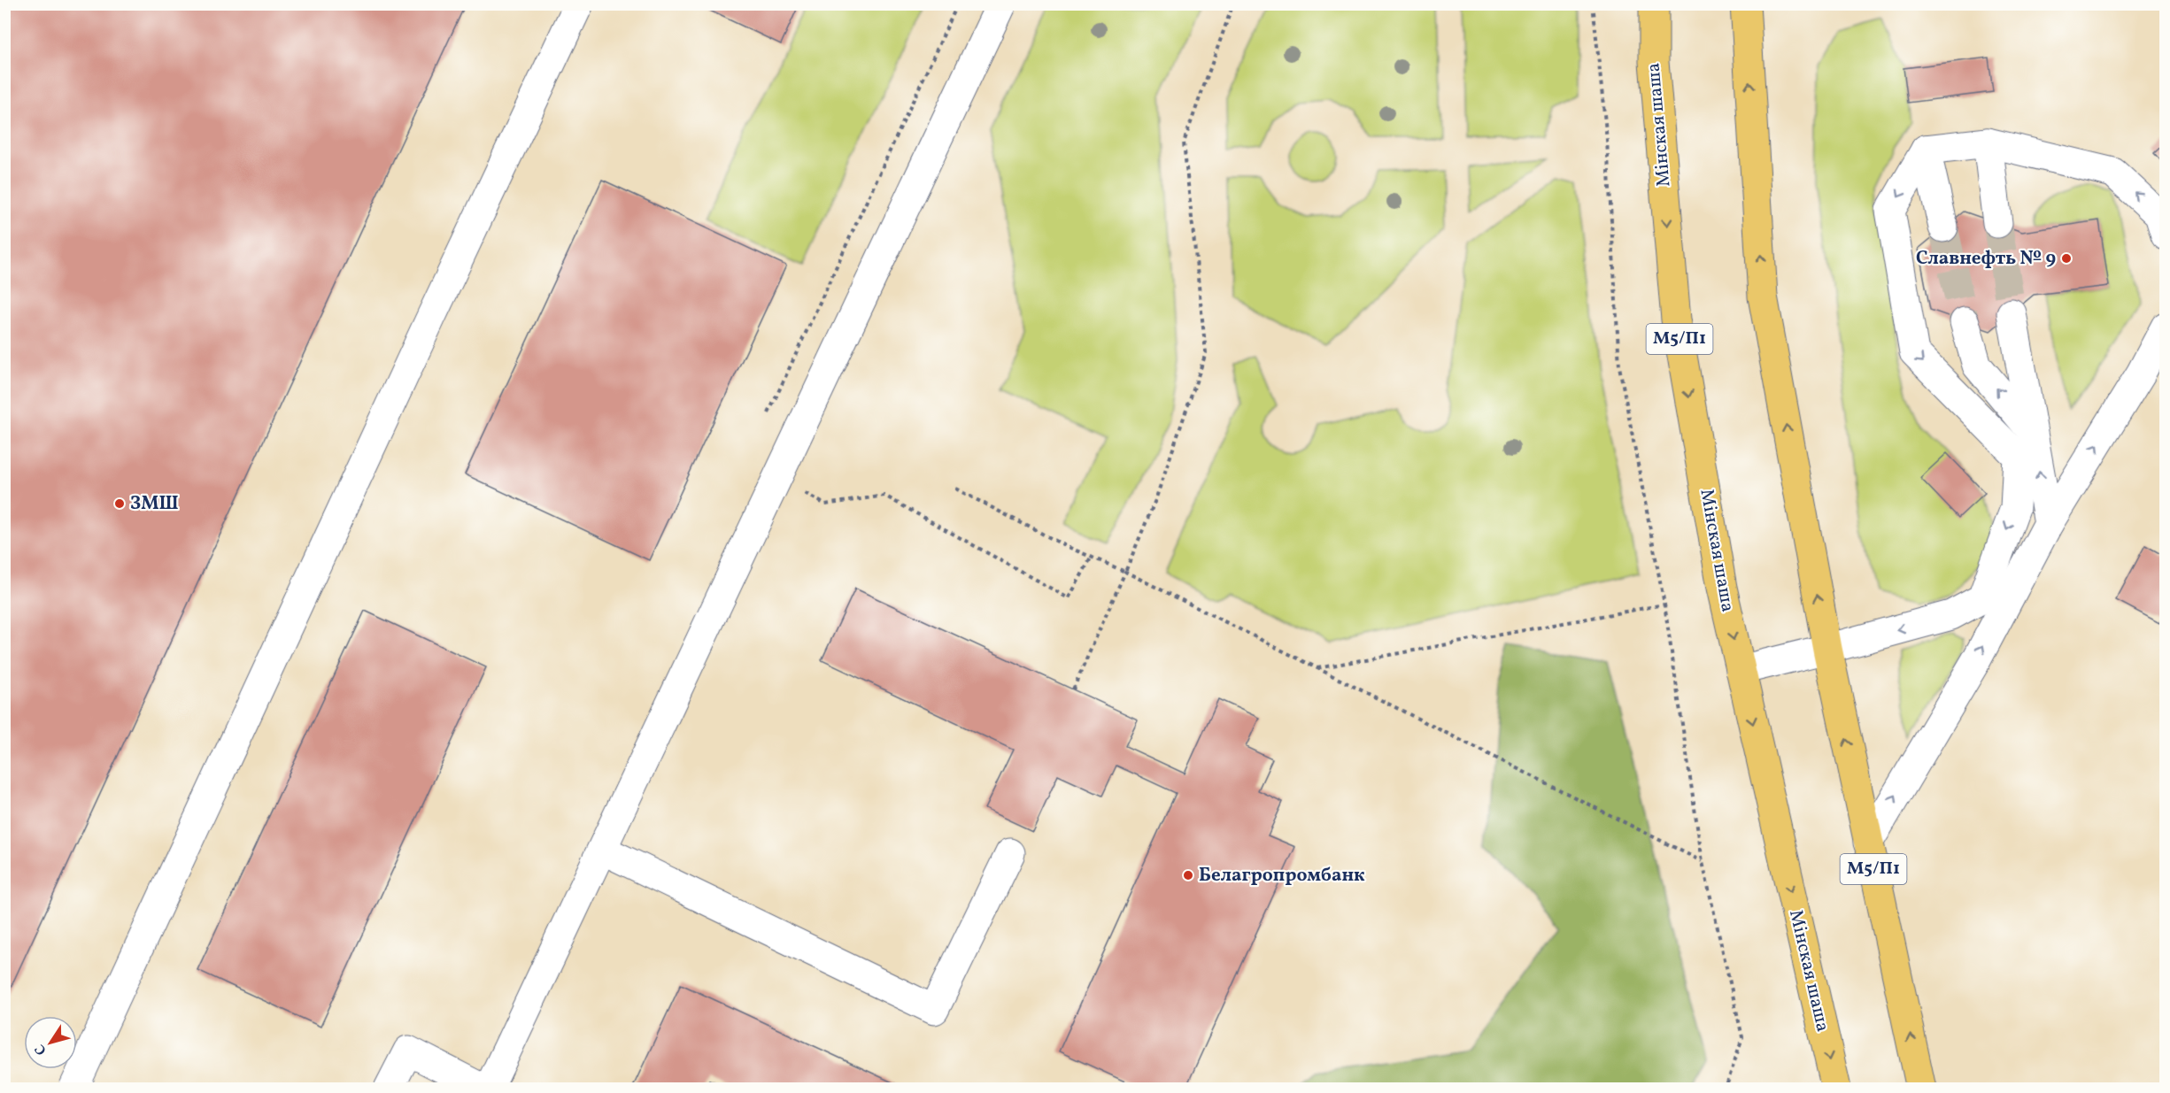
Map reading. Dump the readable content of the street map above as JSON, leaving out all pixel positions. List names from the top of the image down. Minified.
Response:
{"streets":{"main road":["Мінская шаша","М5/П1"]},"places":["Славнефть № 9","ЗМШ","Белагропромбанк"],"north":"bottom left"}
